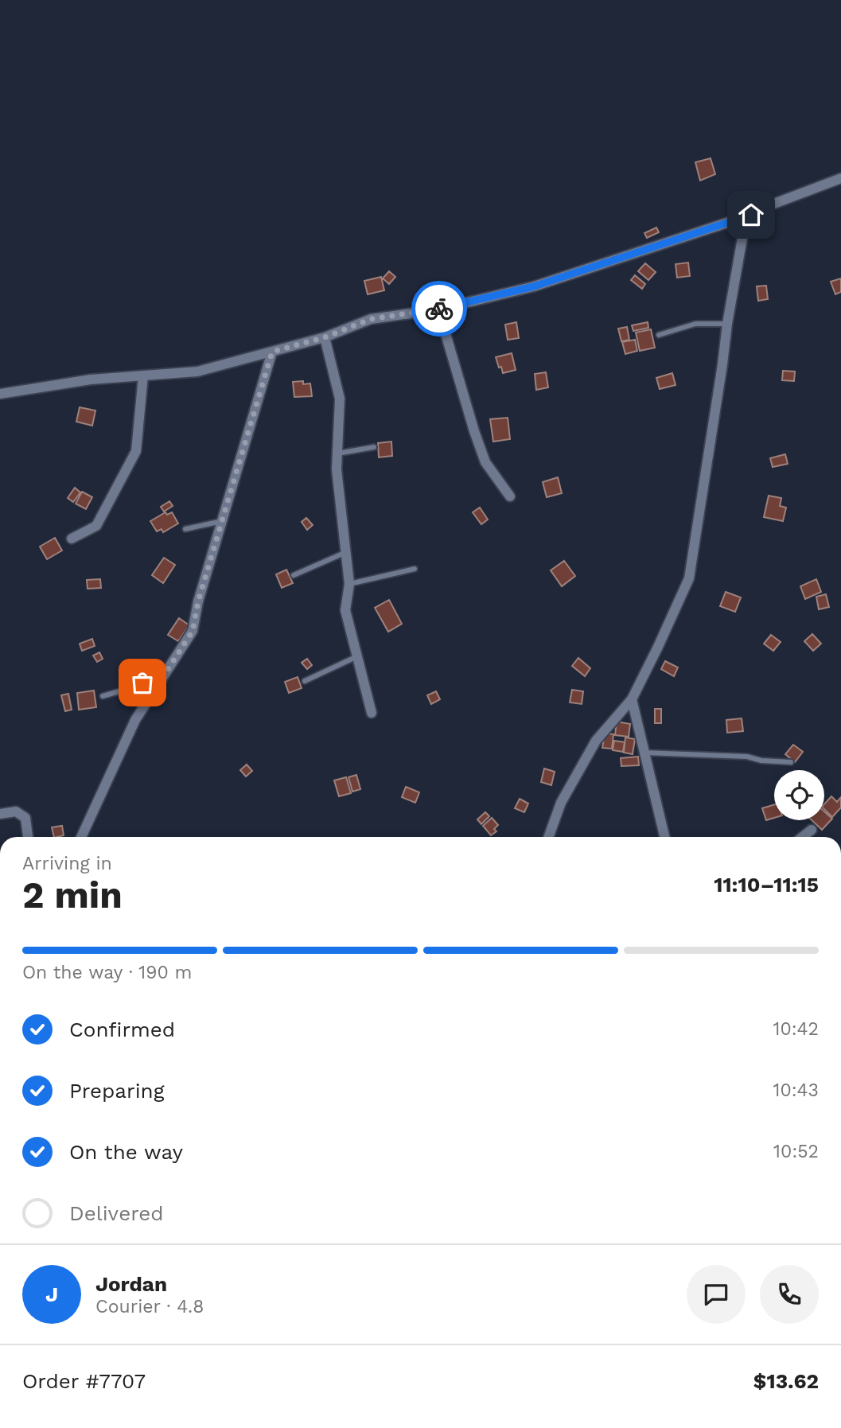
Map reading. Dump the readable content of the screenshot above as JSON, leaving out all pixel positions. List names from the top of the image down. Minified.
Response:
{"page":{"heading":["2 min","Arriving in","11:10–11:15"],"panel":["Jordan","Courier · 4.8","Order #7707","$13.62"],"bar":"On the way · 190 m","list":[["Confirmed","10:42"],["Preparing","10:43"],["On the way","10:52"],"Delivered"],"round":"J"}}
